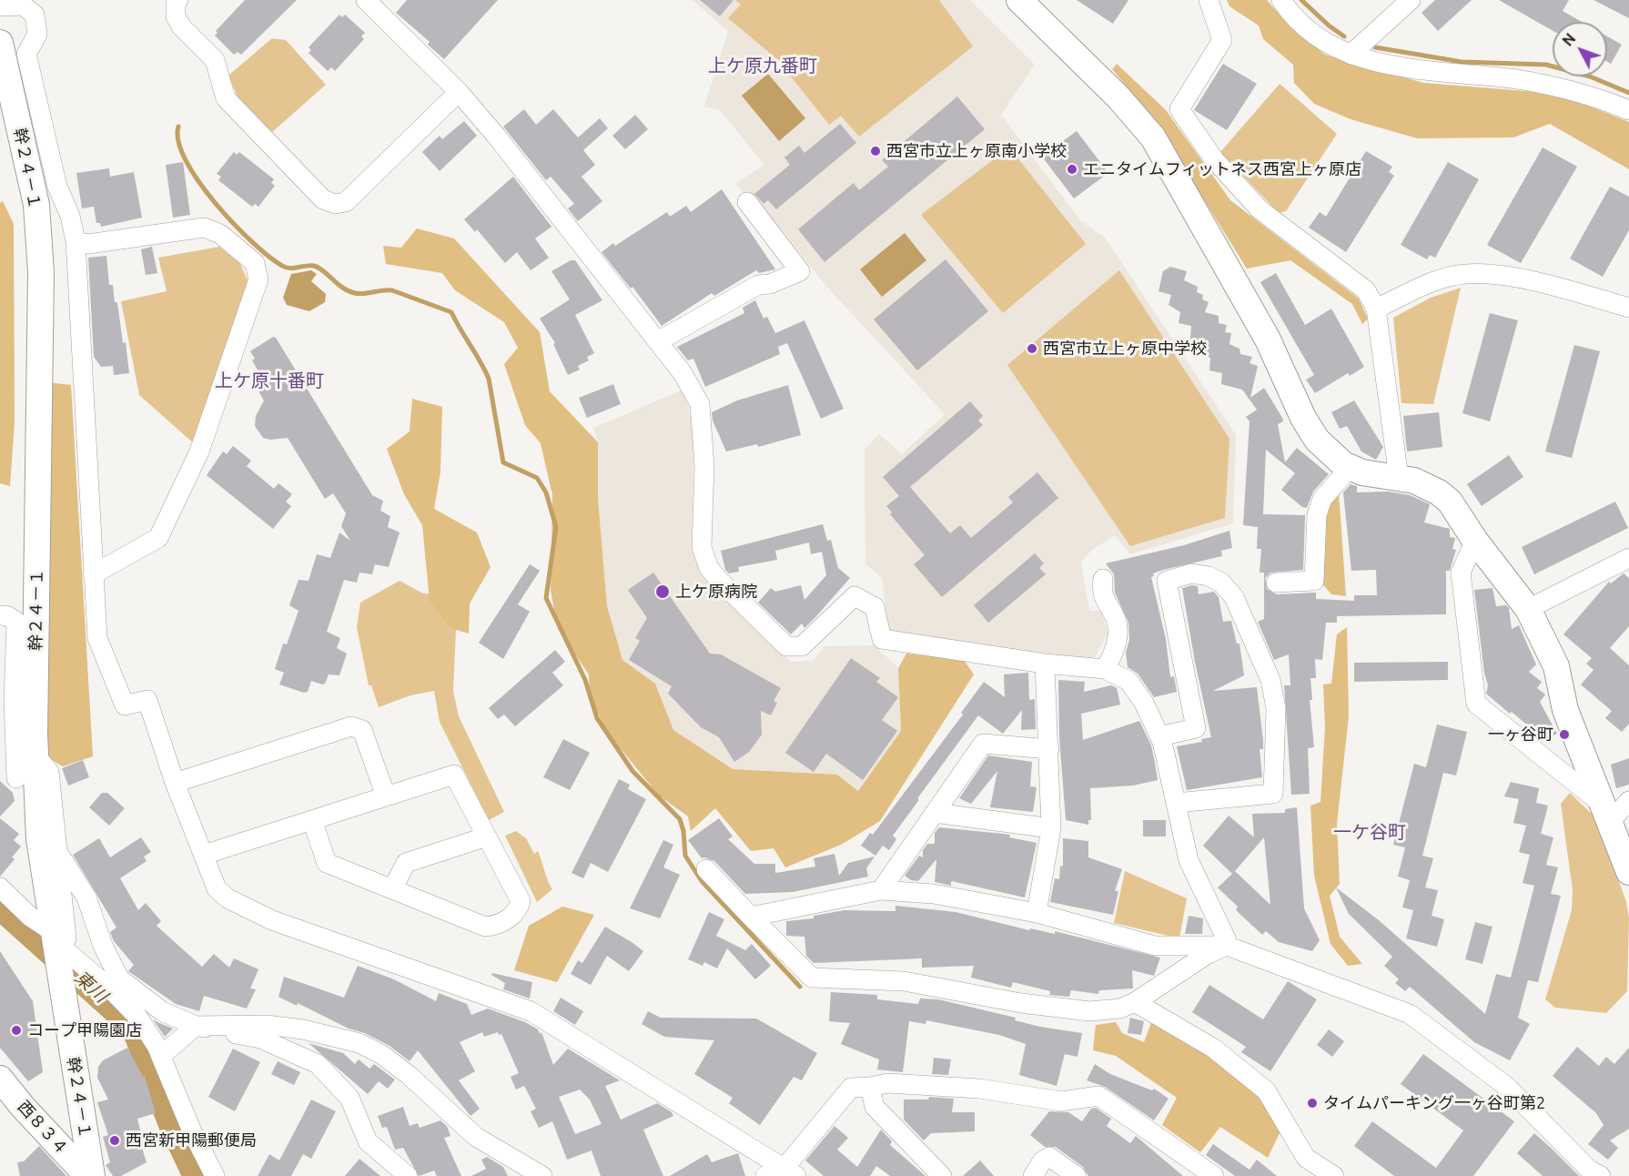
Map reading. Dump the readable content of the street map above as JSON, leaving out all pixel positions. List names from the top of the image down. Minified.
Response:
{"streets":{"street":["幹２４－１","西８３４"]},"districts":["上ケ原九番町","上ケ原十番町","一ケ谷町"],"water":["東川"],"places":["西宮市立上ヶ原南小学校","エニタイムフィットネス西宮上ヶ原店","西宮市立上ヶ原中学校","上ケ原病院","一ヶ谷町","コープ甲陽園店","タイムパーキング一ヶ谷町第2","西宮新甲陽郵便局"],"north":"top left"}
